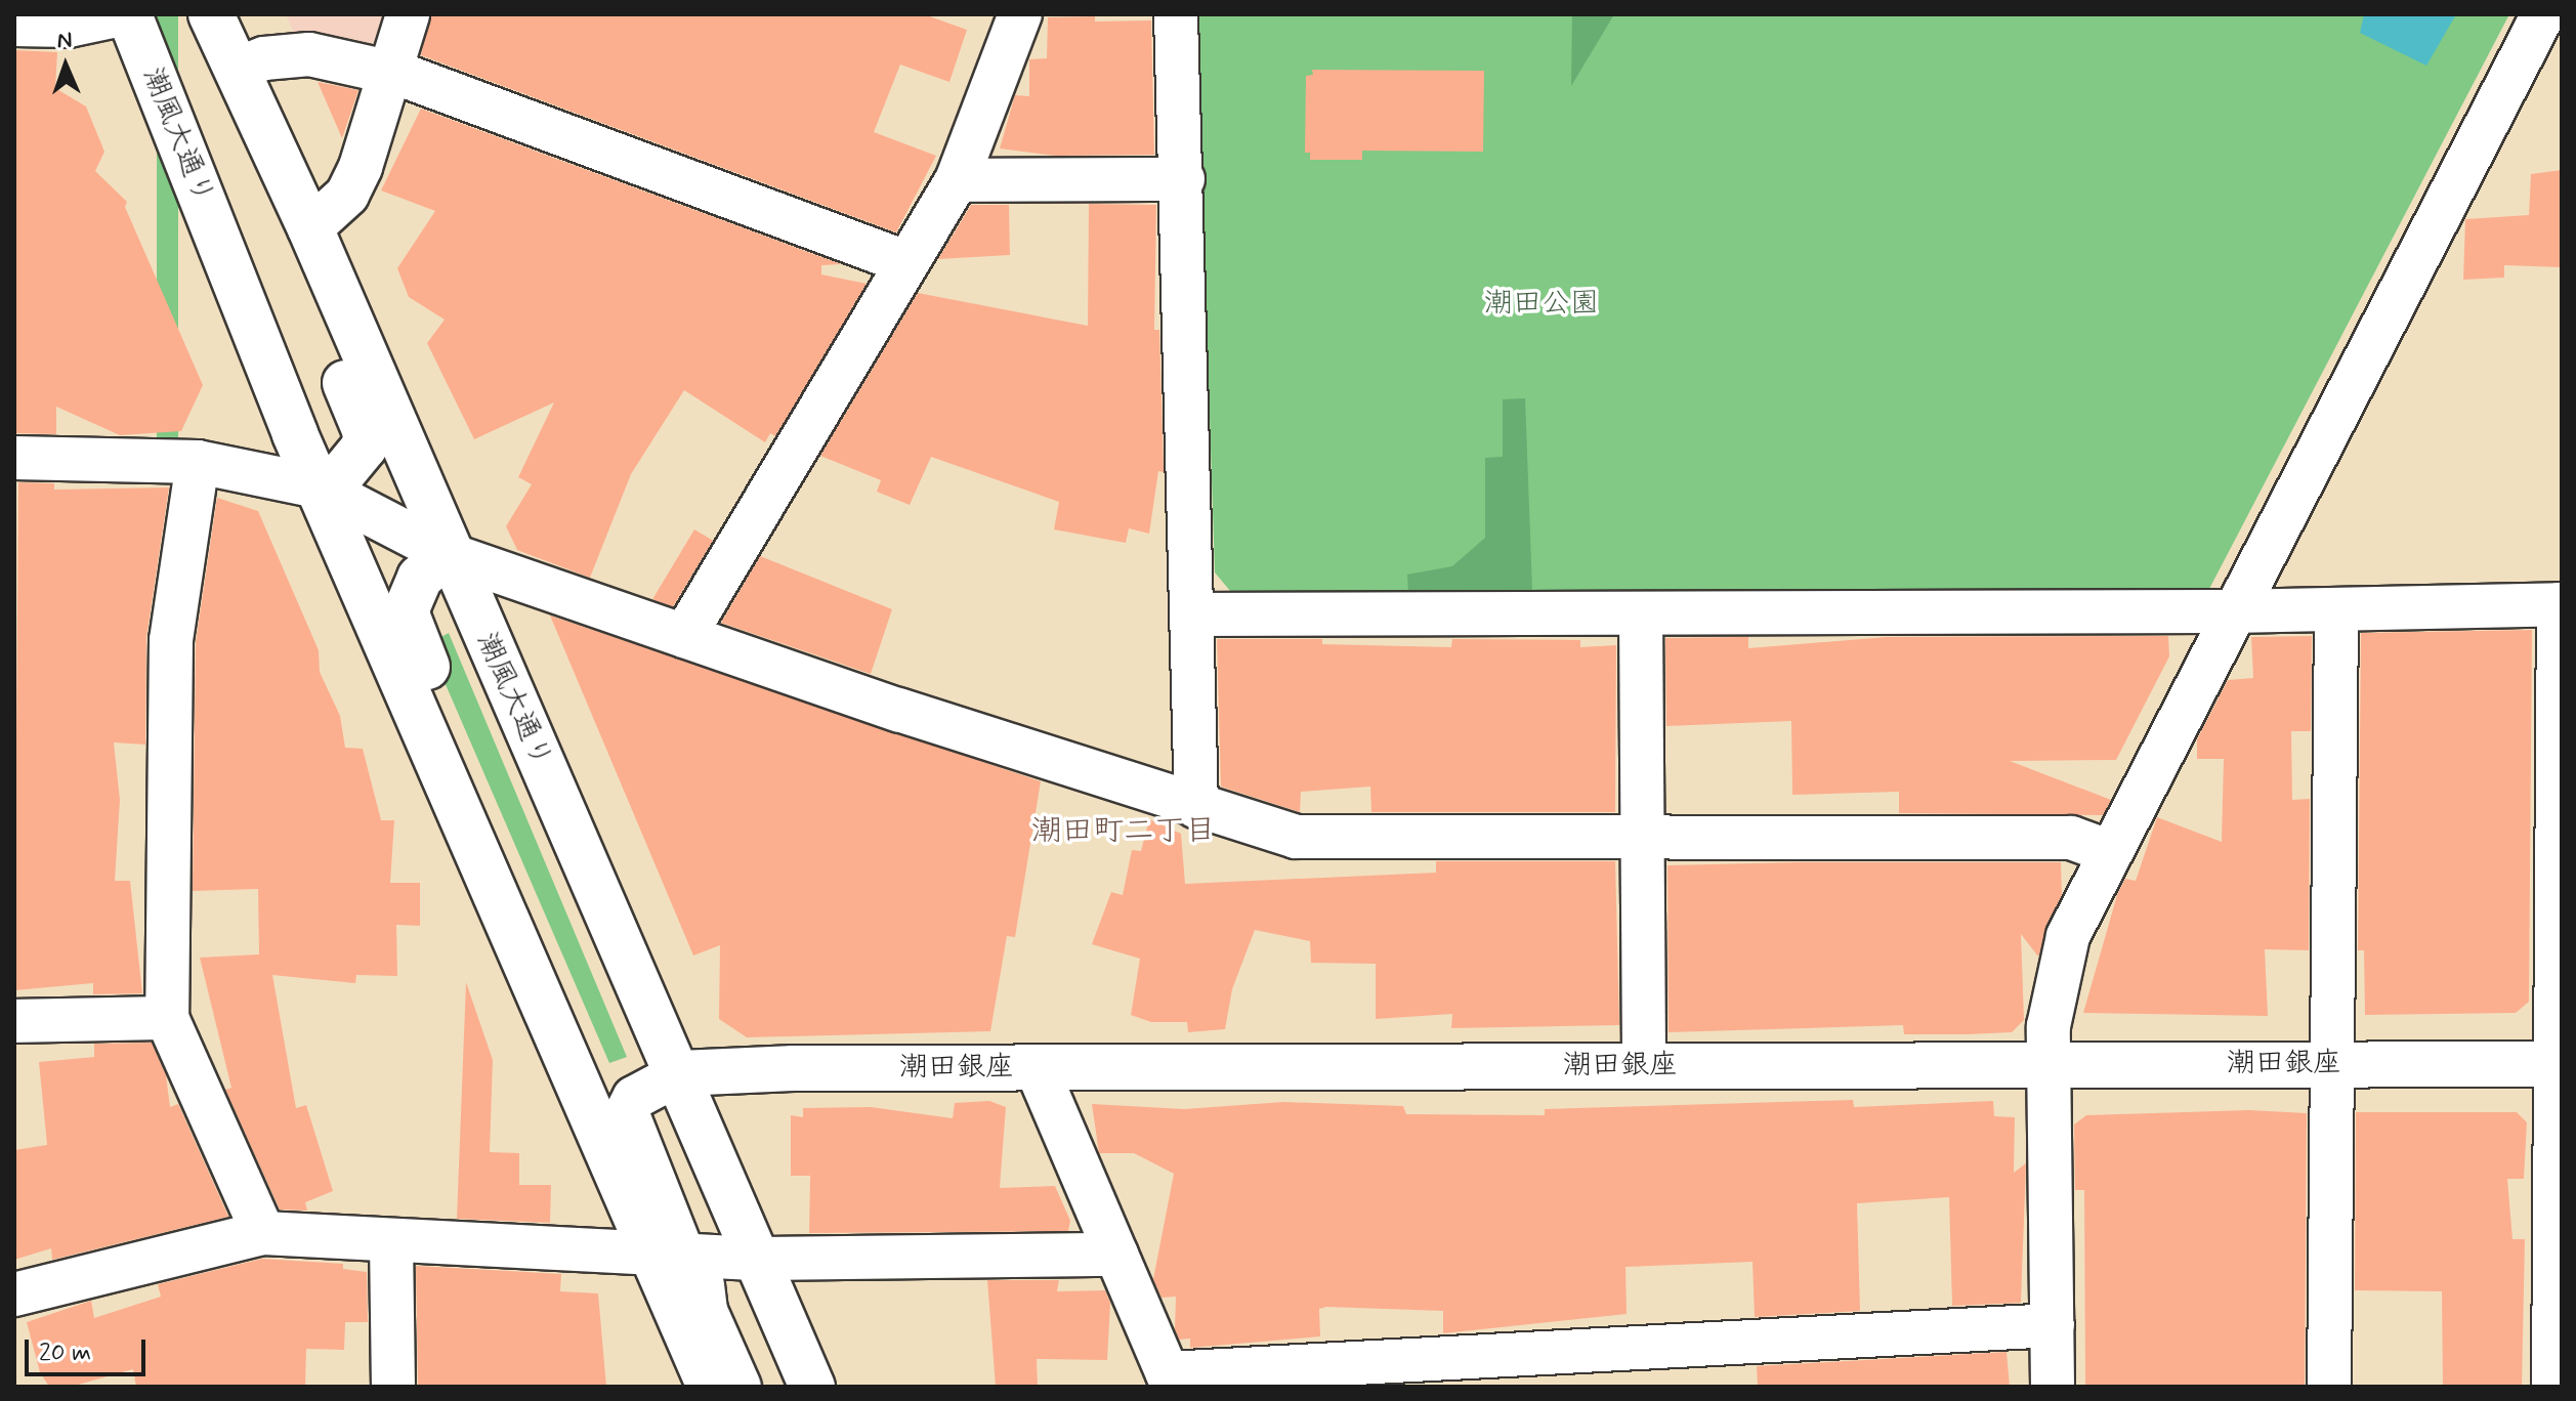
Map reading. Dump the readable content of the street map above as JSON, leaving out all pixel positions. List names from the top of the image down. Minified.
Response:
{"streets":{"street":["潮風大通り","潮田銀座"]},"crossings":[["潮風大通り","潮田銀座"]],"districts":["潮田町二丁目"],"parks":["潮田公園"],"scale_bar":"20 m","north":"top"}
